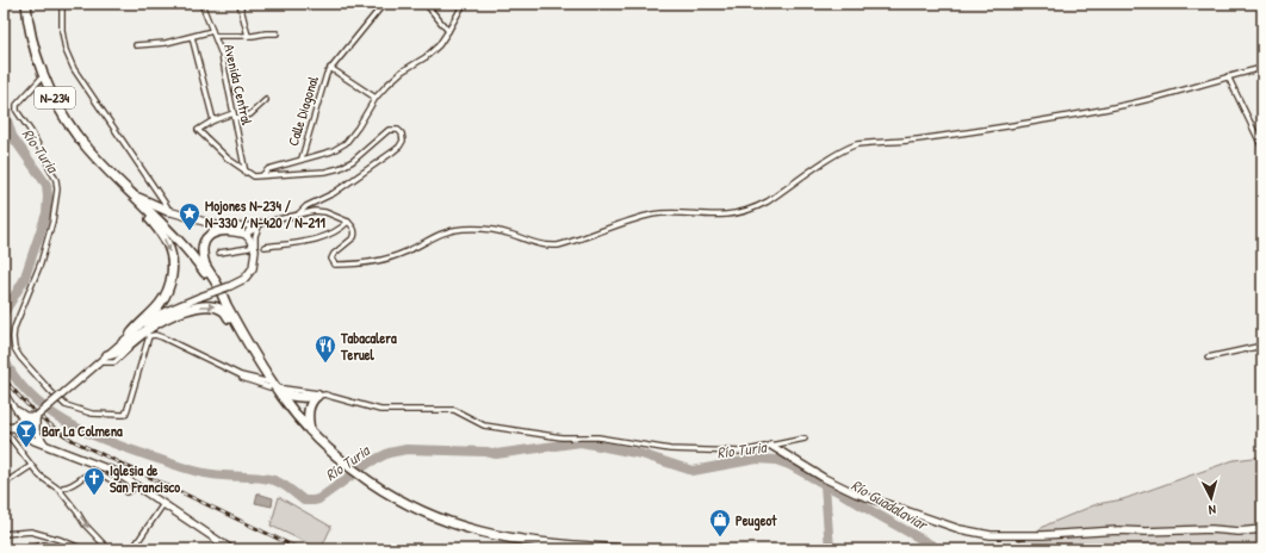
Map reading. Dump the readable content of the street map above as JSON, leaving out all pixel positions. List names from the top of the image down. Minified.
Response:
{"streets":{"highway":["N-234"],"street":["Avenida Central","Calle Diagonal"]},"water":["Río Turia","Río Guadalaviar"],"places":{"place":["Mojones N-234 / N-330 / N-420 / N-211"],"restaurant":["Tabacalera Teruel"],"bar":["Bar La Colmena"],"church":["Iglesia de San Francisco"],"shop":["Peugeot"]},"north":"bottom"}
